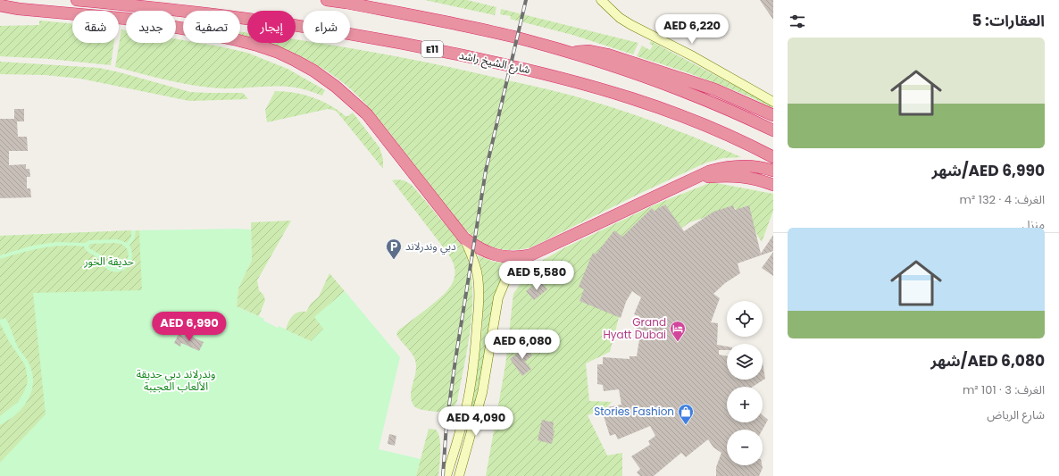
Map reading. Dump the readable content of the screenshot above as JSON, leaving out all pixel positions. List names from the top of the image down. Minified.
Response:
{"streets":{"highway":["E11","شارع الشيخ راشد"]},"parks":["حديقة الخور","وندرلاند دبي حديقة الألعاب العجيبة"],"places":{"parking":["دبي وندرلاند"],"hotel":["Grand Hyatt Dubai"],"shop":["Stories Fashion"]},"page":{"heading":"العقارات: 5","chip":["شراء","إيجار","تصفية","جديد","شقة"],"price":["AED 6,220","AED 5,580","AED 6,990","AED 6,080","AED 4,090"],"list":[{"name":"AED 6,990/شهر","note":"الغرف: 4 · 132 m² · منزل"},{"name":"AED 6,080/شهر","note":"الغرف: 3 · 101 m² · شارع الرياض"}],"map_buttons":["+","−"]}}
